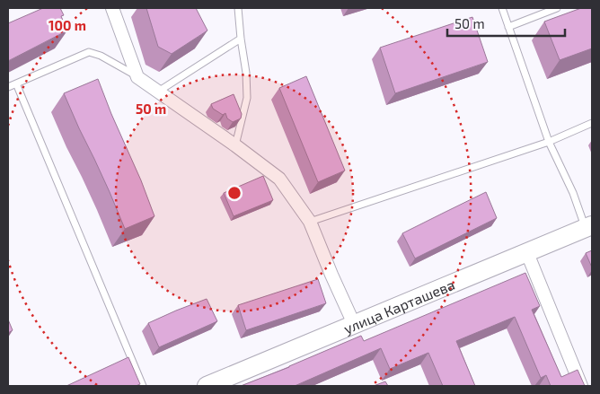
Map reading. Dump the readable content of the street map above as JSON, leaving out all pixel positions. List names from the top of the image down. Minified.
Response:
{"streets":{"main road":["улица Карташева"]},"scale_bar":"50 m","rings":["100 m","50 m"]}
